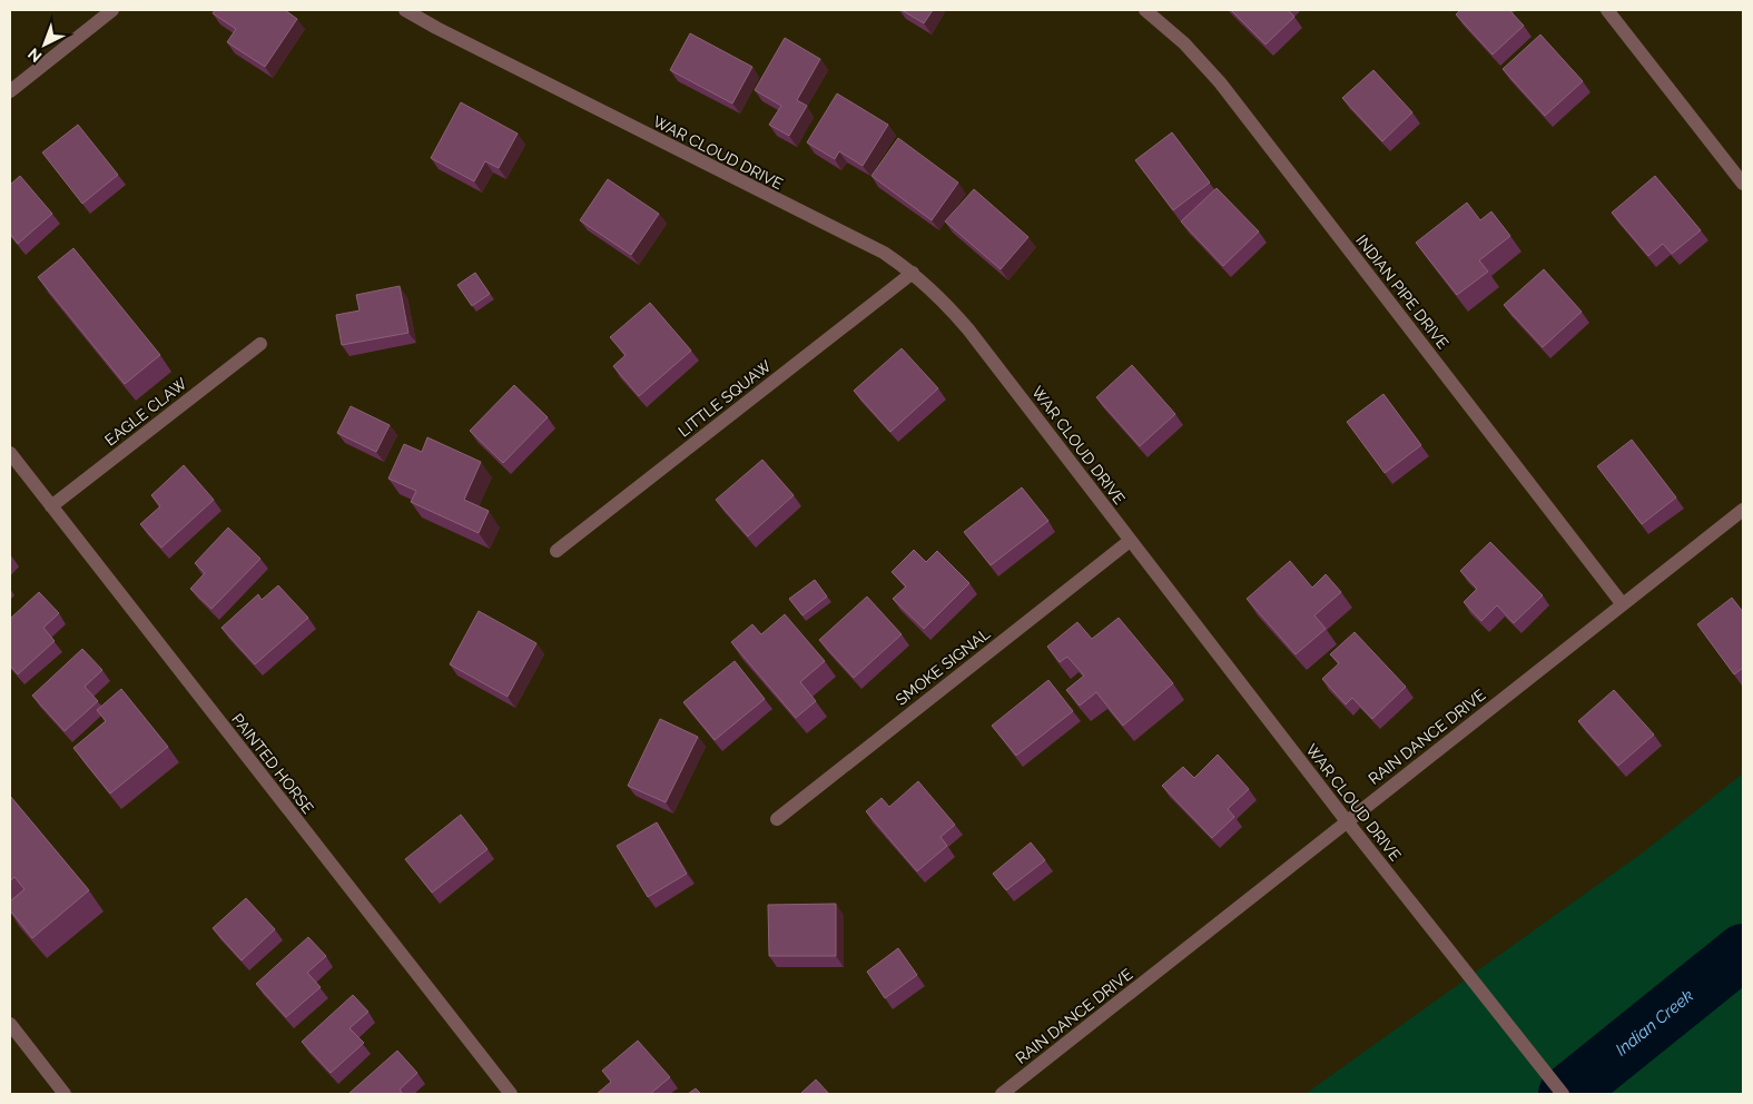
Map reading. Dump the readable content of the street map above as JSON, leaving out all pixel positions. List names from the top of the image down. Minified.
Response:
{"streets":{"street":["WAR CLOUD DRIVE","INDIAN PIPE DRIVE","LITTLE SQUAW","EAGLE CLAW","SMOKE SIGNAL","RAIN DANCE DRIVE","PAINTED HORSE"]},"crossings":[["WAR CLOUD DRIVE","LITTLE SQUAW"],["WAR CLOUD DRIVE","SMOKE SIGNAL"],["WAR CLOUD DRIVE","RAIN DANCE DRIVE"],["INDIAN PIPE DRIVE","RAIN DANCE DRIVE"],["EAGLE CLAW","PAINTED HORSE"]],"water":["Indian Creek"],"north":"bottom left"}
